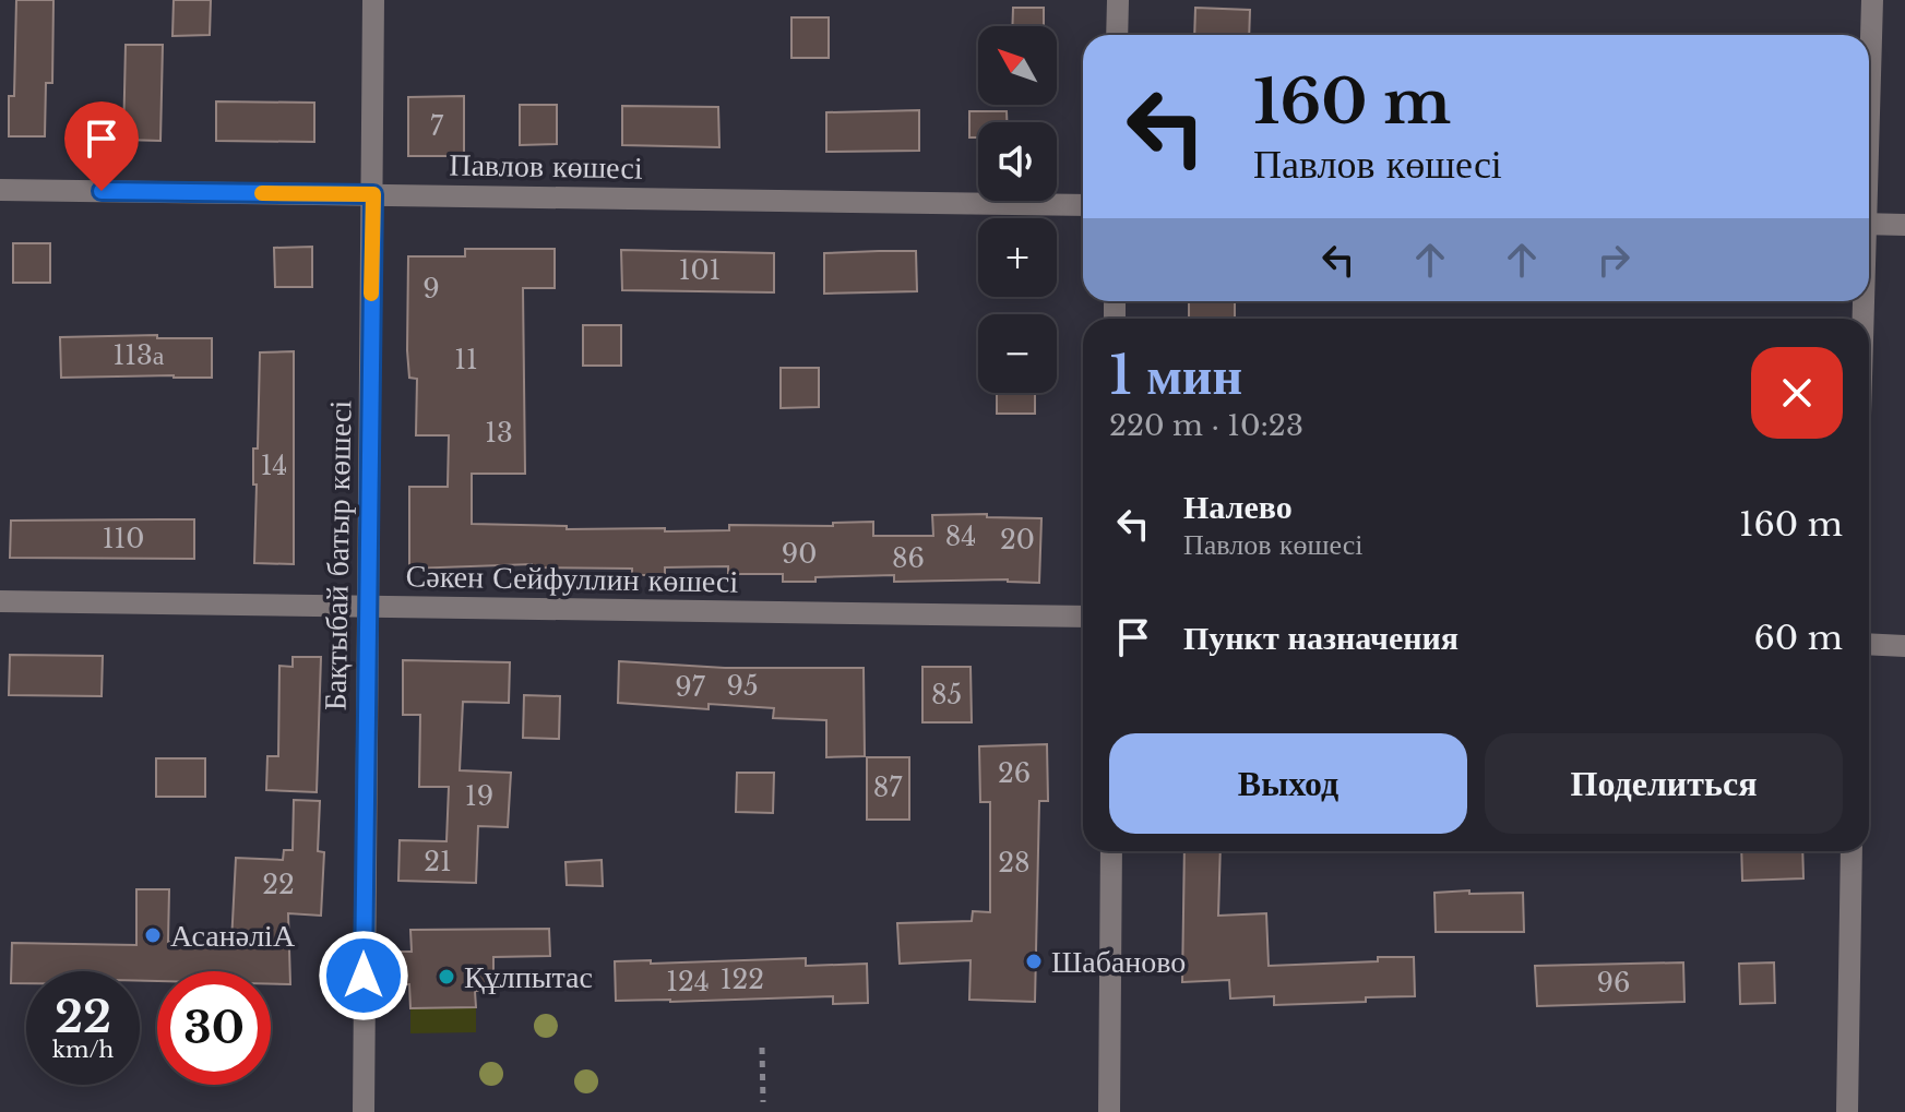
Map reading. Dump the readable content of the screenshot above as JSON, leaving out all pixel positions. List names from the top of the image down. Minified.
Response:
{"streets":{"street":["Павлов көшесі","Бақтыбай батыр көшесі","Сәкен Сейфуллин көшесі"]},"crossings":[["Павлов көшесі","Бақтыбай батыр көшесі"],["Бақтыбай батыр көшесі","Сәкен Сейфуллин көшесі"]],"places":["АсанәліА","Шабаново","Құлпытас"],"house_numbers":["7","101","9","113а","11","13","14","84","110","20","90","86","95","97","85","26","87","19","21","28","22","122","124","96"],"north":"top left","page":{"map_buttons":["+","−"],"turn":["160 m","Павлов көшесі"],"heading":["1 мин","220 m · 10:23"],"list":[{"name":"Налево","note":"Павлов көшесі","value":"160 m"},{"name":"Пункт назначения","value":"60 m"}],"buttons":["Выход","Поделиться"],"speed":"22 km/h","limit":"30"}}
